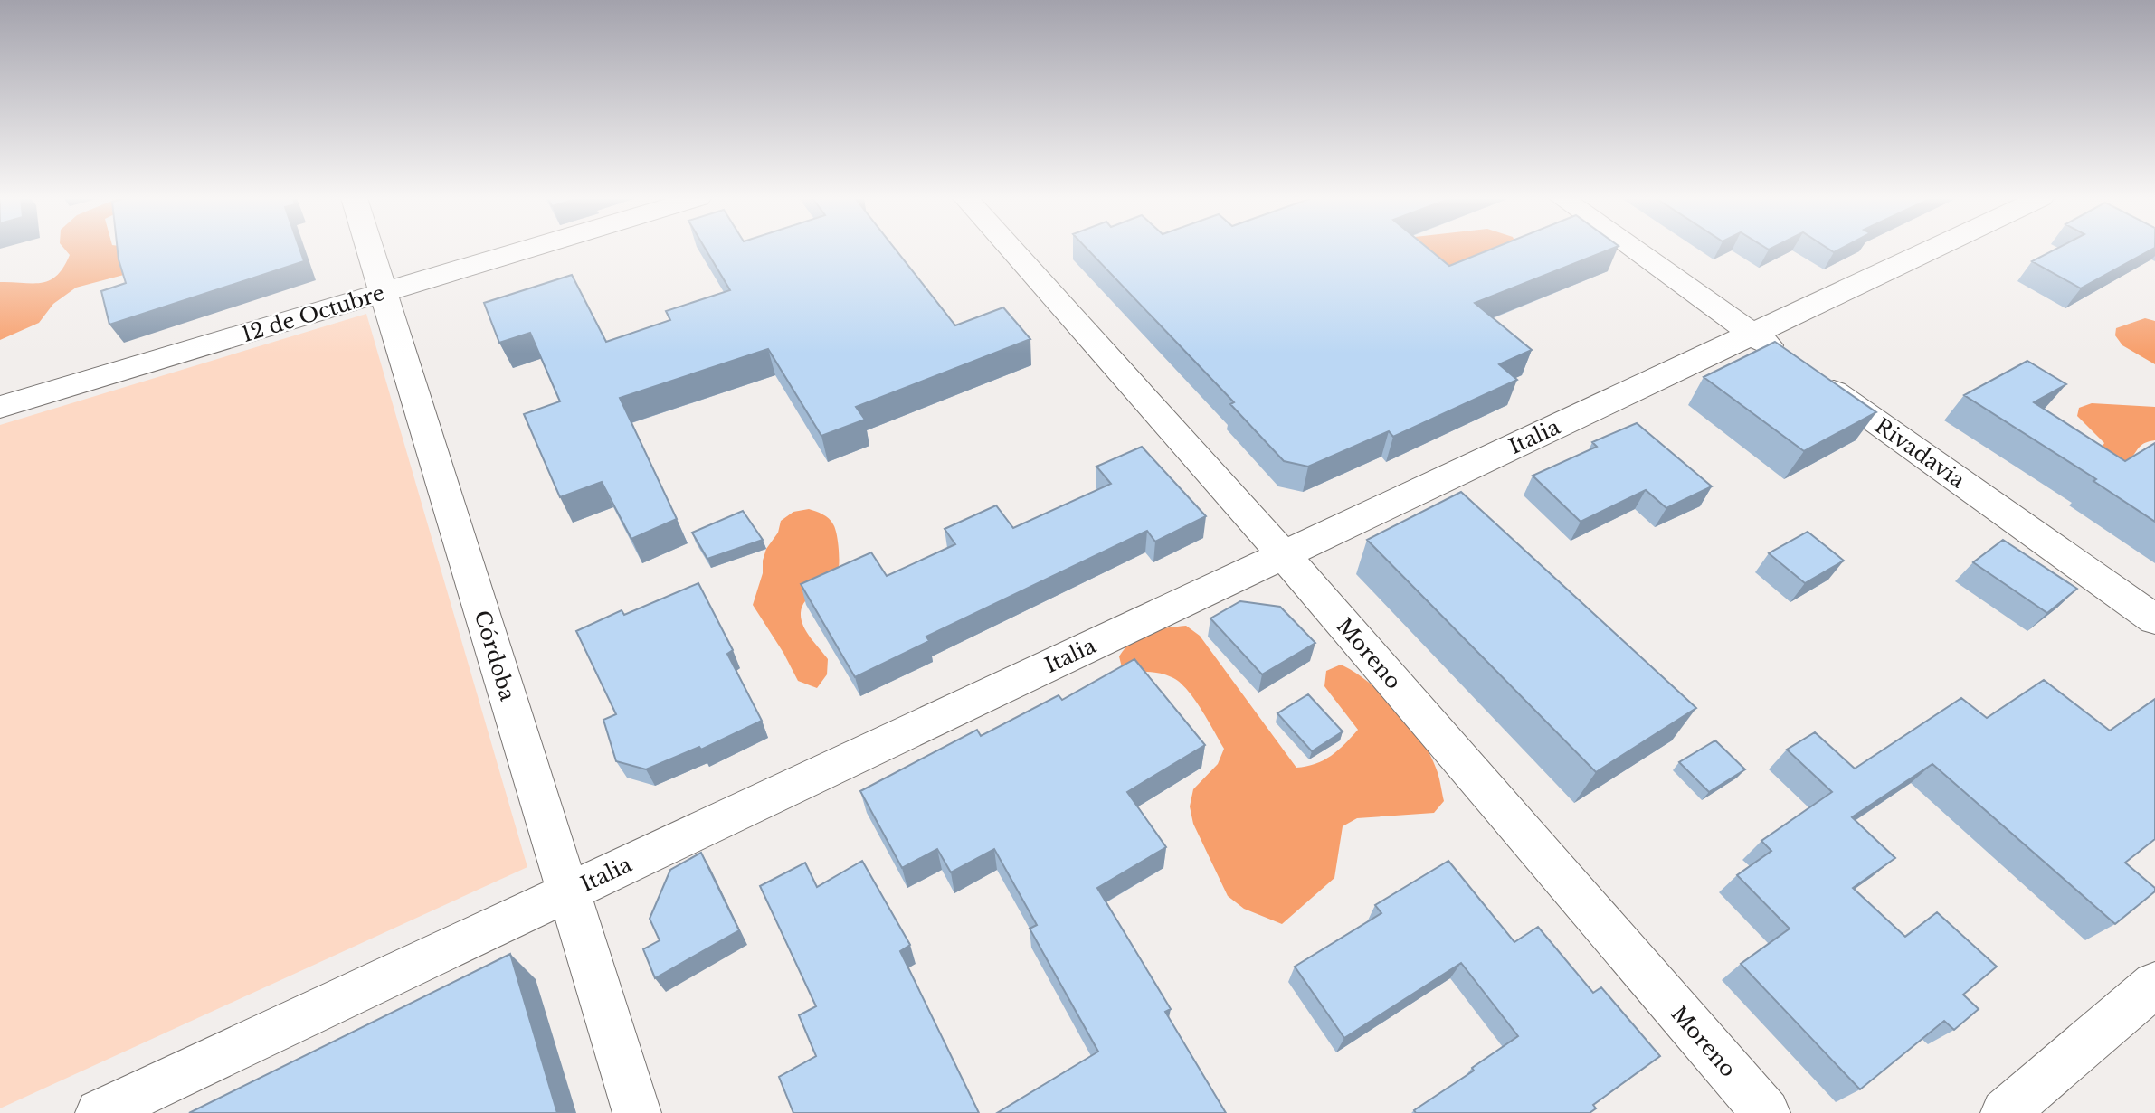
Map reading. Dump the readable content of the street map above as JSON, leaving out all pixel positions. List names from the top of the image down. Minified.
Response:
{"streets":{"street":["12 de Octubre","Italia","Rivadavia","Moreno","Córdoba"]},"crossings":[["12 de Octubre","Córdoba"],["Italia","Rivadavia"],["Italia","Moreno"],["Italia","Córdoba"]]}
